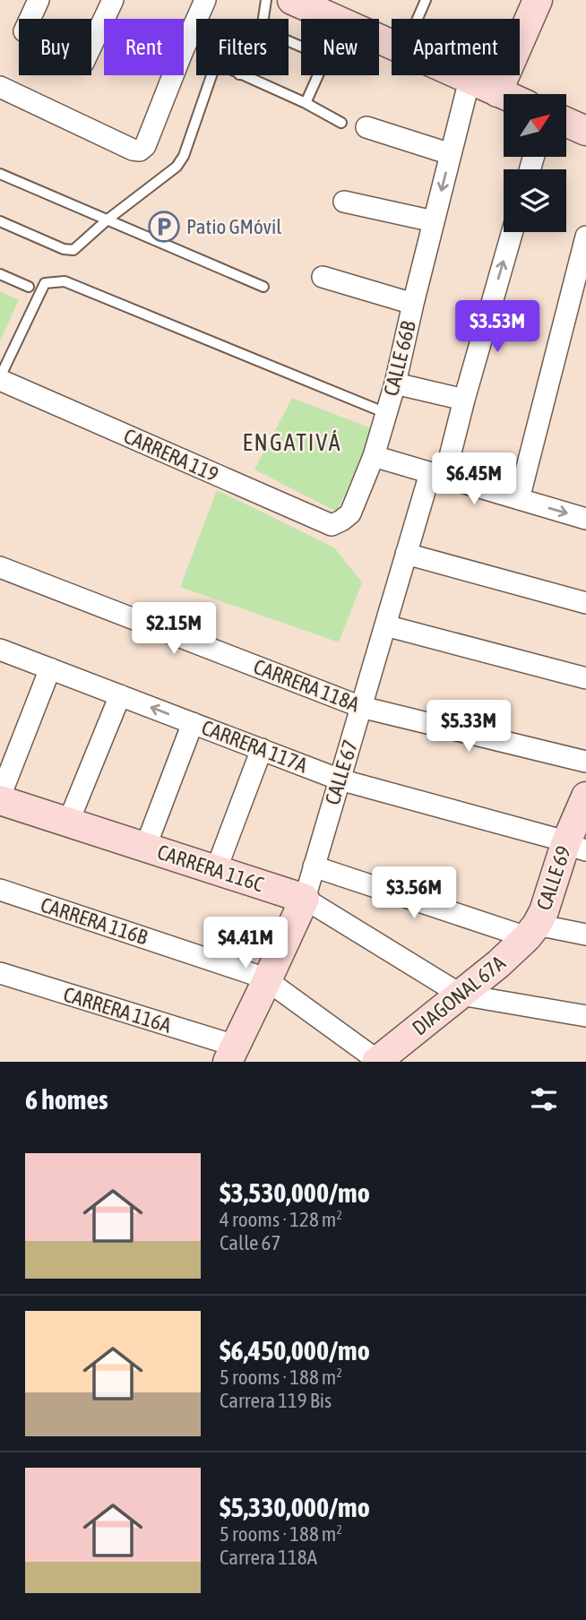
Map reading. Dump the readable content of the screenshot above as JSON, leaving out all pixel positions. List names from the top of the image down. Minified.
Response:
{"streets":{"street":["CALLE 66B","CARRERA 119","CARRERA 118A","CARRERA 117A","CALLE 67","CARRERA 116C","CALLE 69","CARRERA 116B","DIAGONAL 67A","CARRERA 116A"]},"crossings":[["CALLE 66B","CARRERA 119"],["CARRERA 118A","CALLE 67"],["CARRERA 117A","CALLE 67"],["CARRERA 117A","CALLE 69"],["CALLE 67","CARRERA 116C"],["CALLE 67","CARRERA 116B"],["CALLE 67","CARRERA 116A"],["CARRERA 116C","DIAGONAL 67A"],["CALLE 69","DIAGONAL 67A"],["CARRERA 116B","DIAGONAL 67A"]],"districts":["ENGATIVÁ"],"places":{"parking":["Patio GMóvil"]},"north":"top right","page":{"chip":["Buy","Rent","Filters","New","Apartment"],"price":["$3.53M","$6.45M","$2.15M","$5.33M","$3.56M","$4.41M"],"heading":"6 homes","list":[{"name":"$3,530,000/mo","note":"4 rooms · 128 m² · Calle 67"},{"name":"$6,450,000/mo","note":"5 rooms · 188 m² · Carrera 119 Bis"},{"name":"$5,330,000/mo","note":"5 rooms · 188 m² · Carrera 118A"}]}}
